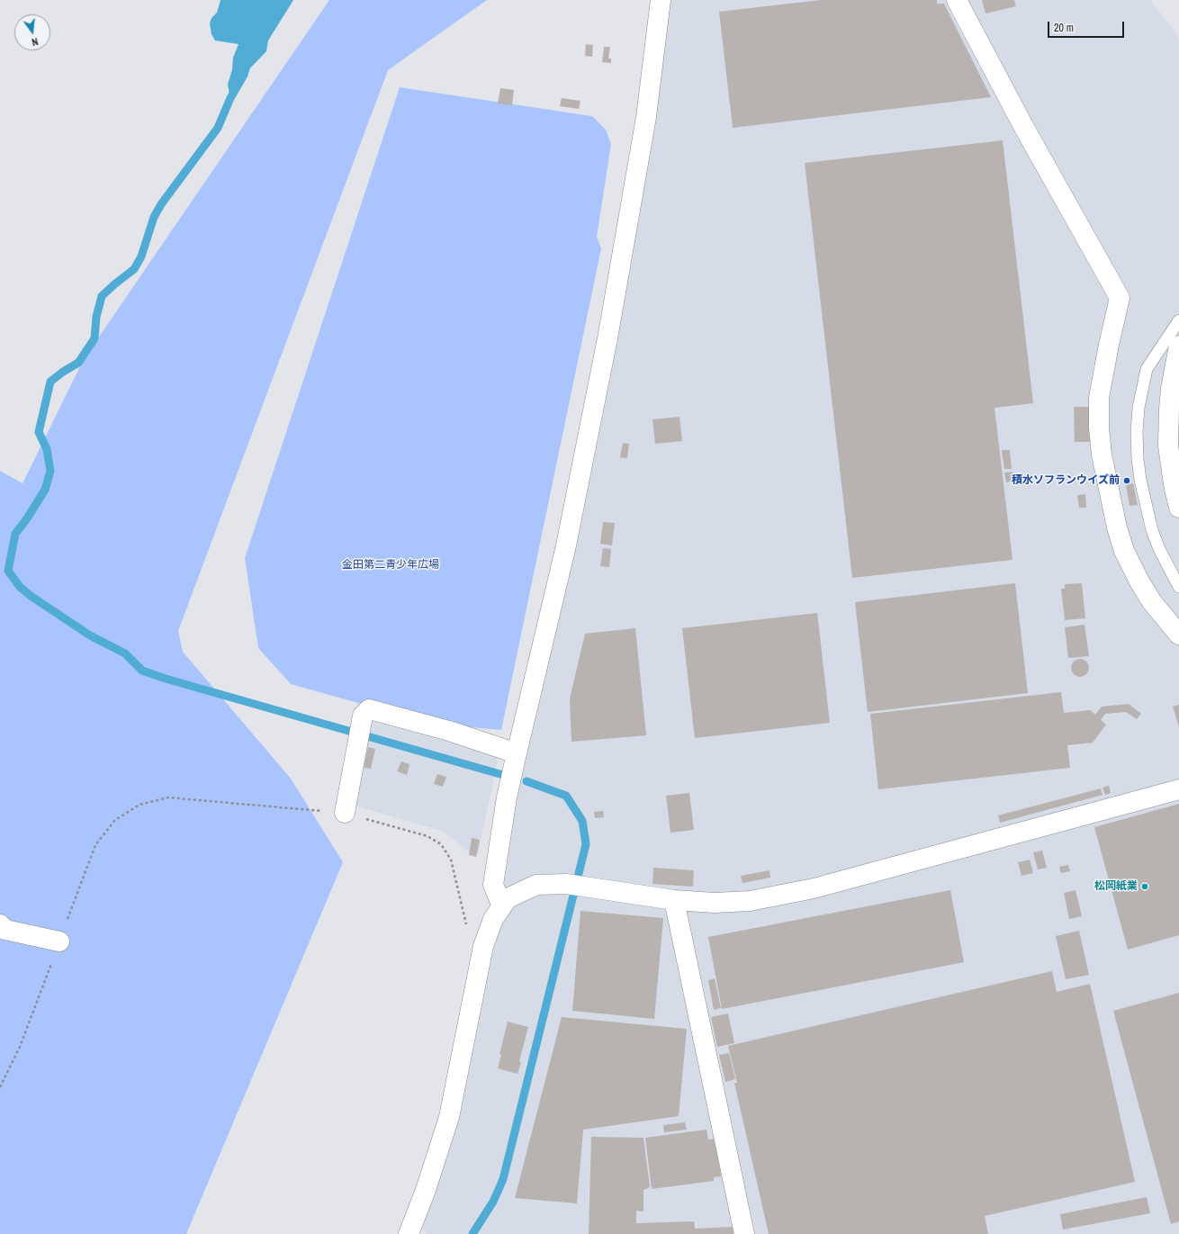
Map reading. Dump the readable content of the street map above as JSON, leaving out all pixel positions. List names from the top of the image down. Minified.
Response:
{"parks":["金田第二青少年広場"],"places":["積水ソフランウイズ前","松岡紙業"],"scale_bar":"20 m","north":"bottom"}
